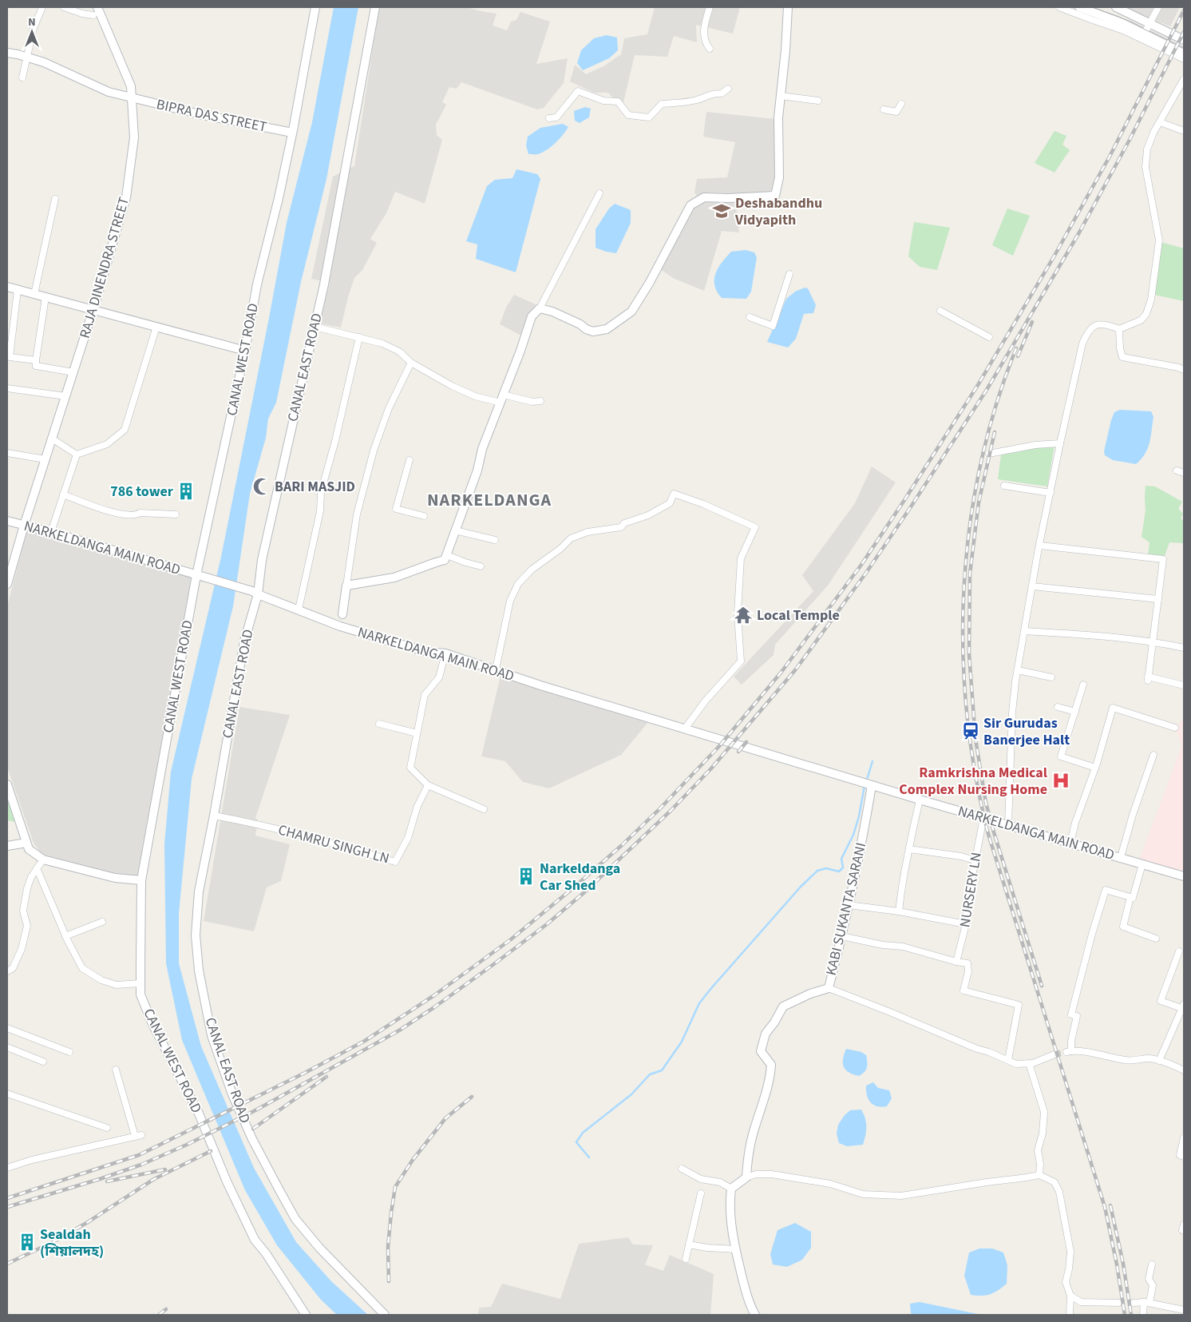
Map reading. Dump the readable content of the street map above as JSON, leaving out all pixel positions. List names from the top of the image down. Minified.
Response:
{"streets":{"main road":["BIPRA DAS STREET","RAJA DINENDRA STREET","CANAL WEST ROAD","CANAL EAST ROAD","NARKELDANGA MAIN ROAD","KABI SUKANTA SARANI"],"street":["CHAMRU SINGH LN","NURSERY LN"]},"crossings":[["BIPRA DAS STREET","RAJA DINENDRA STREET"],["BIPRA DAS STREET","CANAL WEST ROAD"],["RAJA DINENDRA STREET","NARKELDANGA MAIN ROAD"],["CANAL WEST ROAD","NARKELDANGA MAIN ROAD"],["CANAL EAST ROAD","NARKELDANGA MAIN ROAD"],["CANAL EAST ROAD","CHAMRU SINGH LN"],["NARKELDANGA MAIN ROAD","NURSERY LN"],["NARKELDANGA MAIN ROAD","KABI SUKANTA SARANI"]],"districts":["NARKELDANGA"],"places":{"school or university":["Deshabandhu Vidyapith"],"mosque":["BARI MASJID"],"building":["786 tower","Narkeldanga Car Shed","Sealdah (শিয়ালদহ)"],"temple":["Local Temple"],"station":["Sir Gurudas Banerjee Halt"],"hospital":["Ramkrishna Medical Complex Nursing Home"]},"north":"top"}
